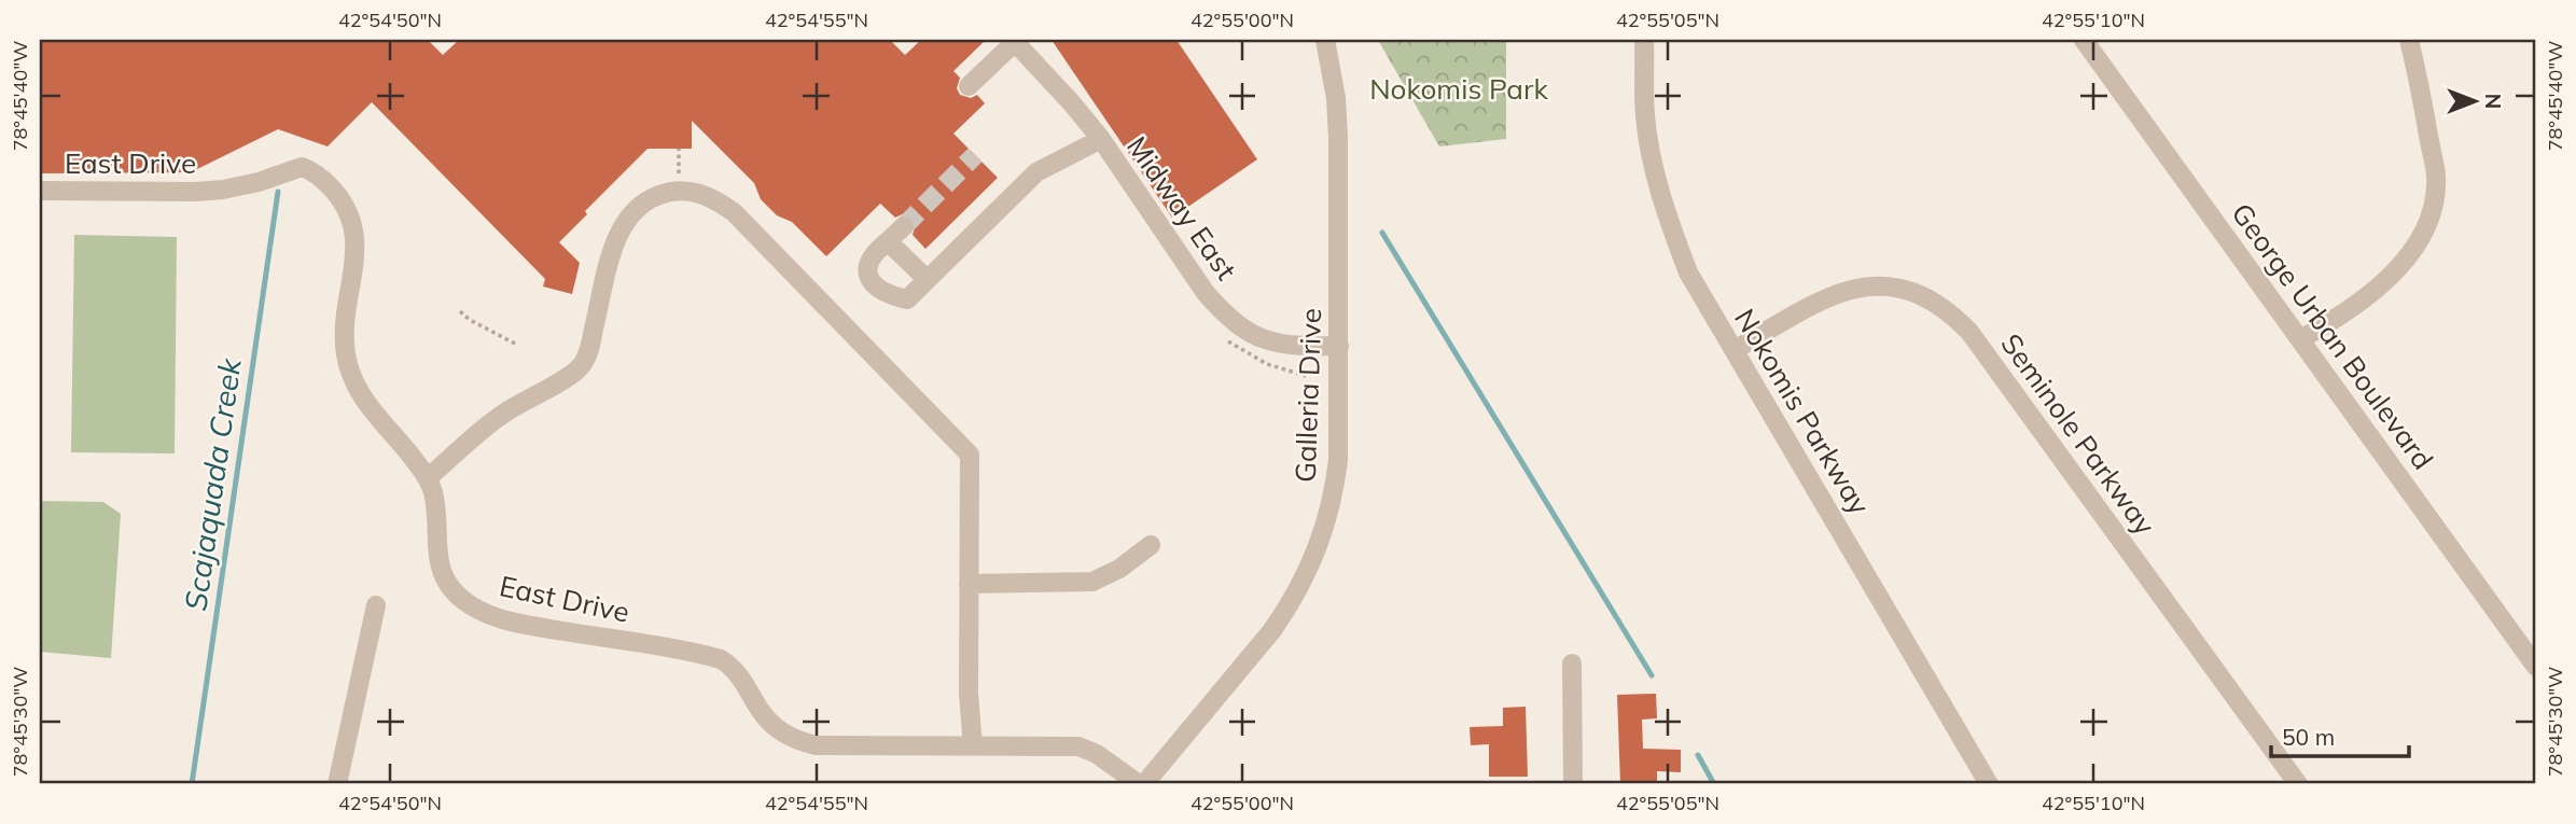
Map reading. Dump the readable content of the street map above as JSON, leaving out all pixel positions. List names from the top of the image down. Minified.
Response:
{"streets":{"street":["East Drive","Midway East","George Urban Boulevard","Galleria Drive","Nokomis Parkway","Seminole Parkway"]},"crossings":[["East Drive","Galleria Drive"],["Midway East","Galleria Drive"],["Nokomis Parkway","Seminole Parkway"]],"water":["Scajaquada Creek"],"parks":["Nokomis Park"],"scale_bar":"50 m","north":"right","coordinates":["42°54'50\"N","42°54'55\"N","42°55'00\"N","42°55'05\"N","42°55'10\"N","78°45'40\"W","78°45'30\"W"]}
